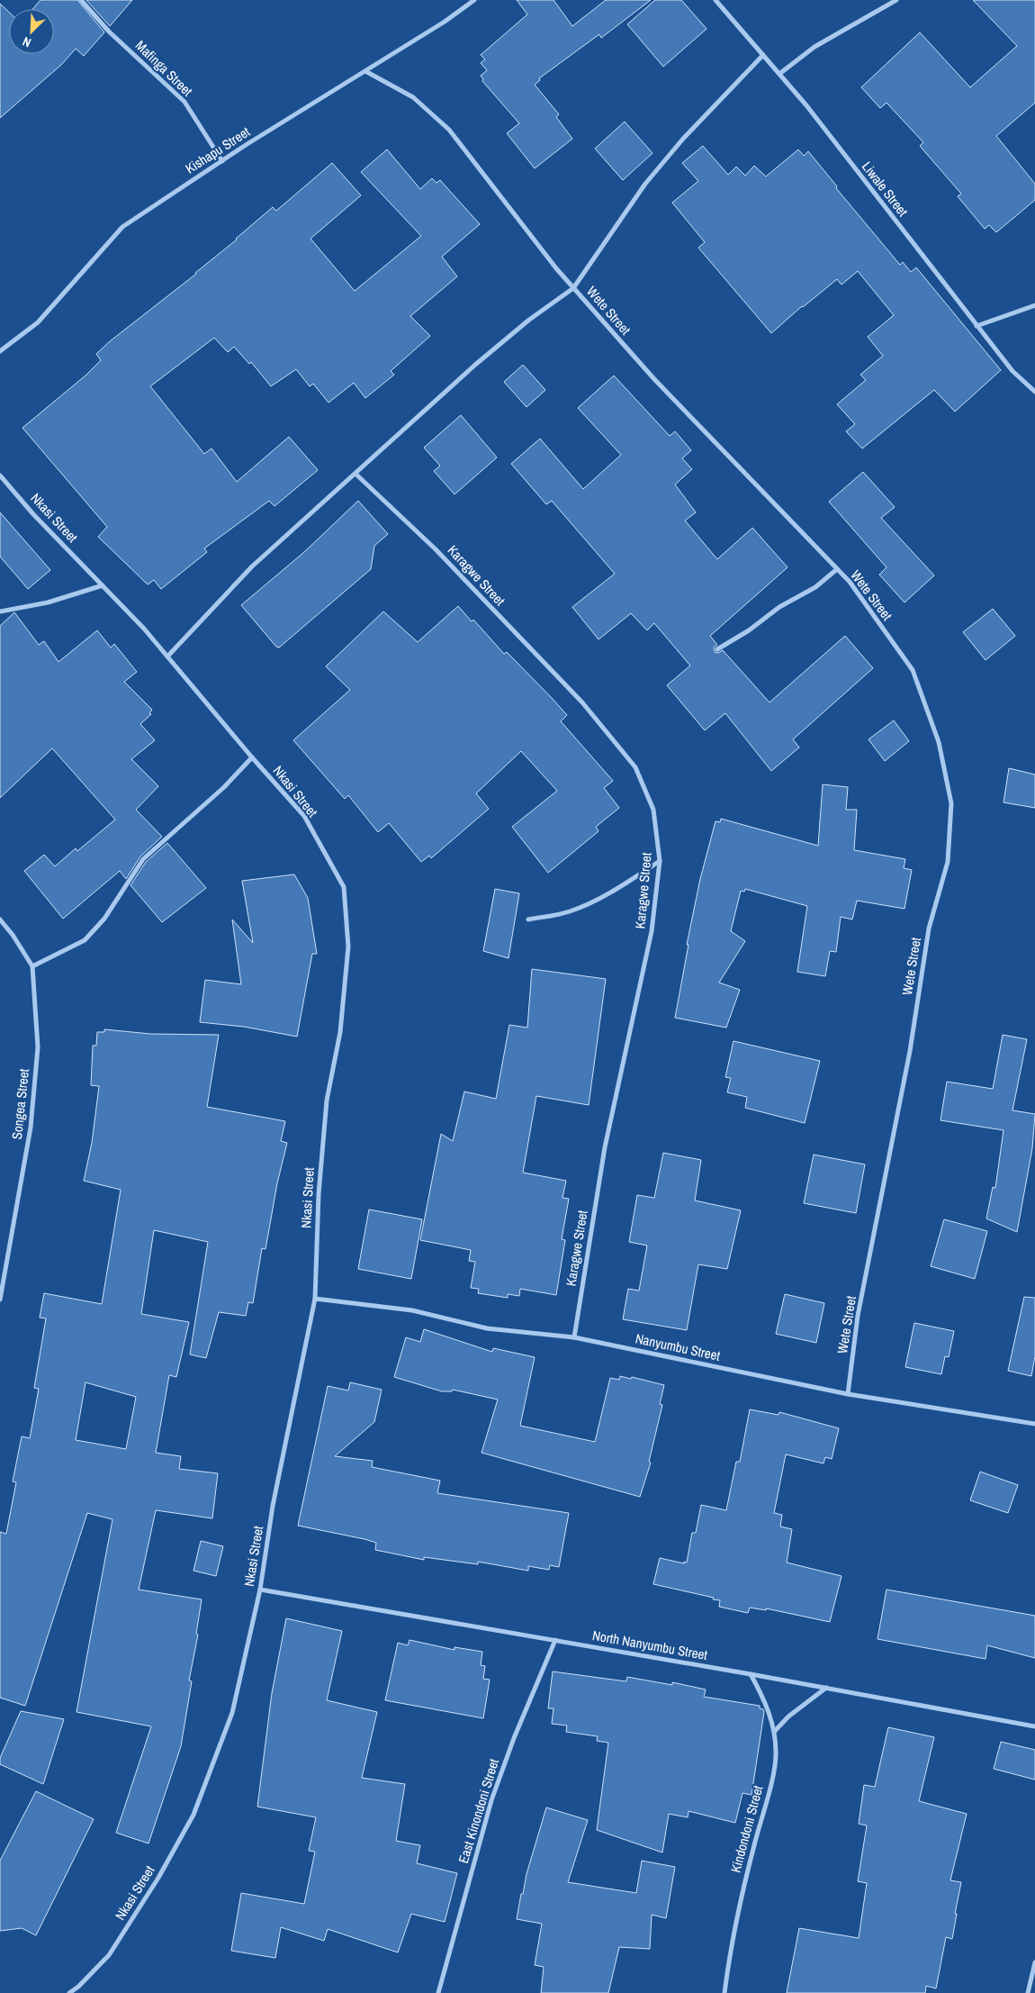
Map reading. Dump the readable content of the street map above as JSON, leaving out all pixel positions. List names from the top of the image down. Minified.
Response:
{"streets":{"street":["Mafinga Street","Kishapu Street","Liwale Street","Wete Street","Nkasi Street","Karagwe Street","Songea Street","Nanyumbu Street","North Nanyumbu Street","East Kinondoni Street","Kindondoni Street"]},"crossings":[["Mafinga Street","Kishapu Street"],["Kishapu Street","Wete Street"],["Wete Street","Nanyumbu Street"],["Nkasi Street","Nanyumbu Street"],["Nkasi Street","North Nanyumbu Street"],["Karagwe Street","Nanyumbu Street"],["North Nanyumbu Street","East Kinondoni Street"],["North Nanyumbu Street","Kindondoni Street"]],"north":"bottom left"}
